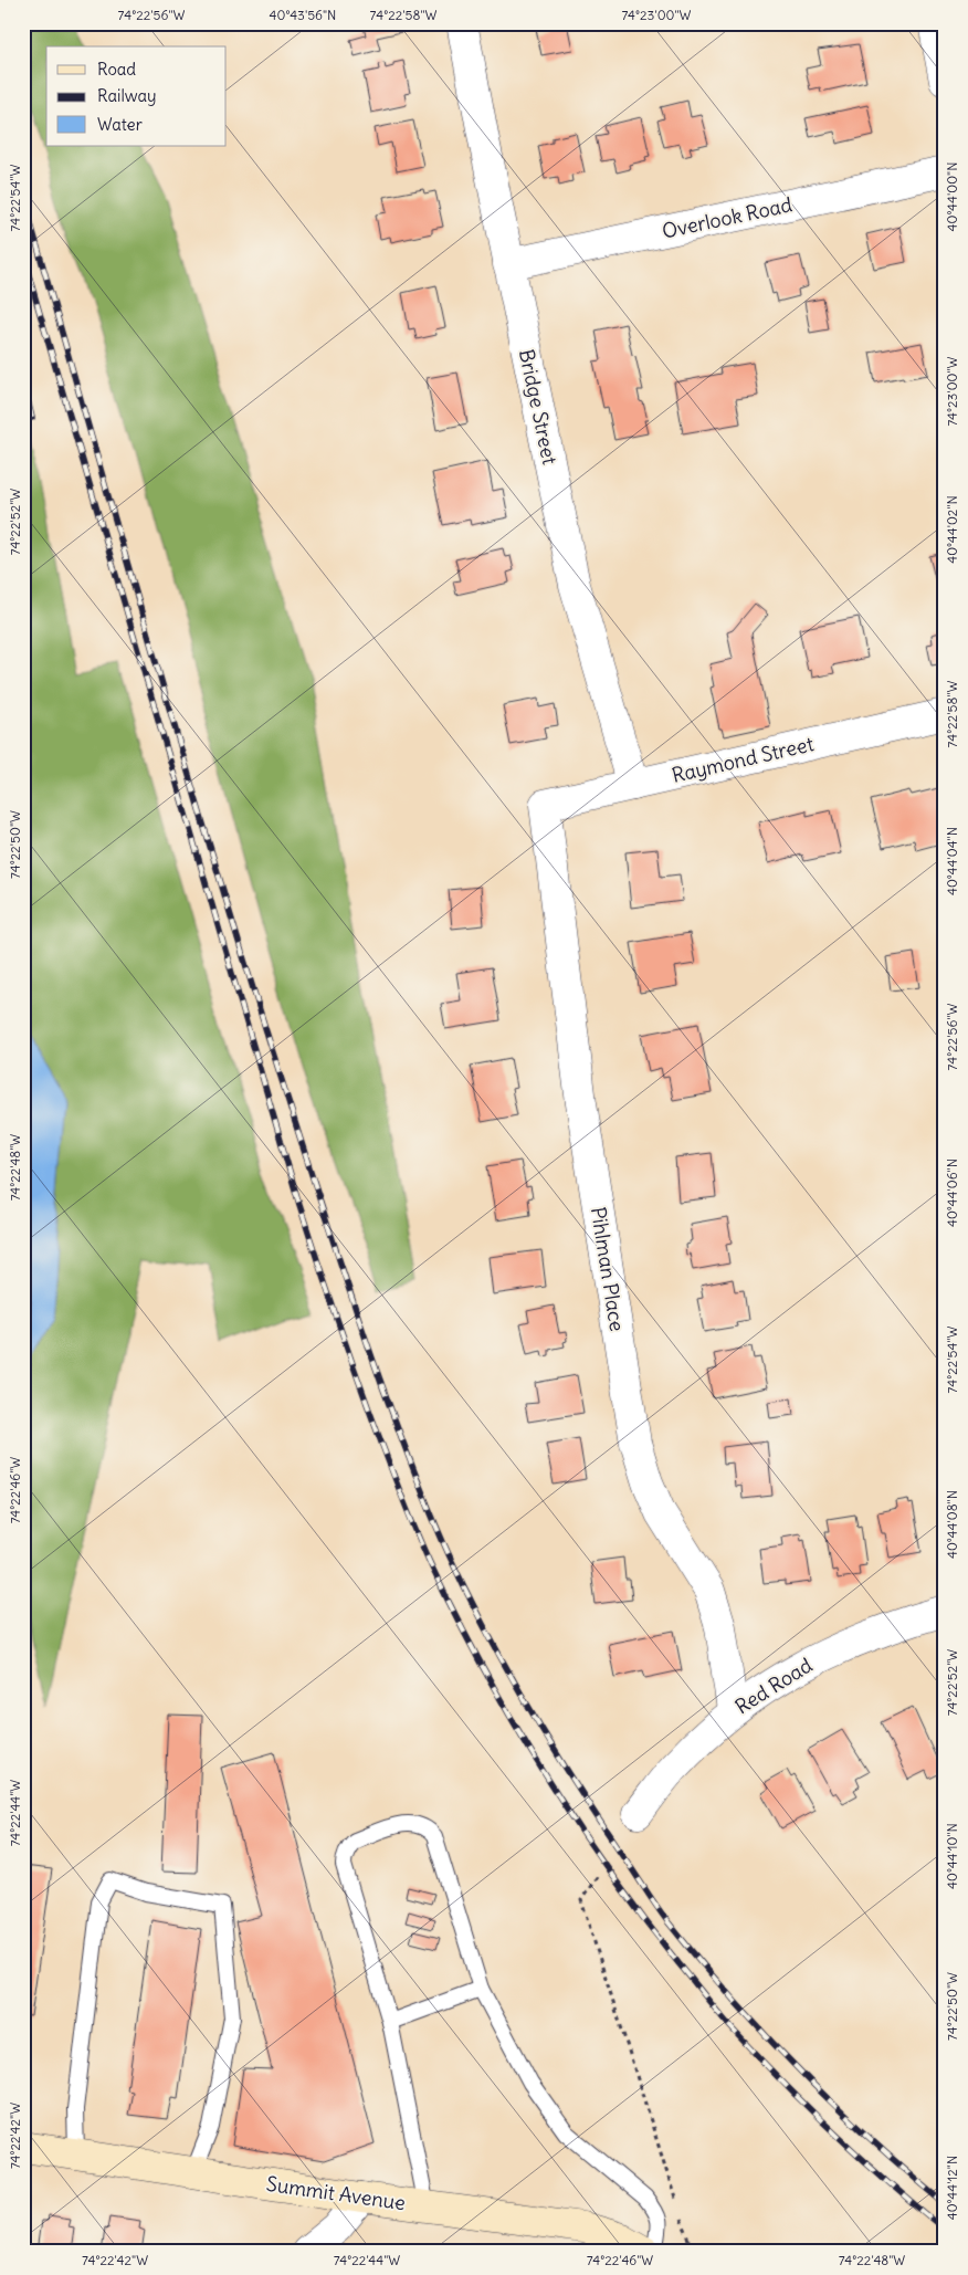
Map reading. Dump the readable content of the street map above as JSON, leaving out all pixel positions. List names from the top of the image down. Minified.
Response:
{"streets":{"street":["Overlook Road","Bridge Street","Raymond Street","Pihlman Place","Red Road","Summit Avenue"]},"crossings":[["Overlook Road","Bridge Street"],["Bridge Street","Raymond Street"],["Raymond Street","Pihlman Place"],["Pihlman Place","Red Road"]],"legend":["Road","Railway","Water"],"coordinates":["74°22'56\"W","40°43'56\"N","74°22'58\"W","74°23'00\"W","40°44'00\"N","74°22'54\"W","74°22'52\"W","40°44'02\"N","74°22'50\"W","40°44'04\"N","74°22'48\"W","40°44'06\"N","74°22'46\"W","40°44'08\"N","74°22'44\"W","40°44'10\"N","74°22'42\"W","40°44'12\"N"]}
